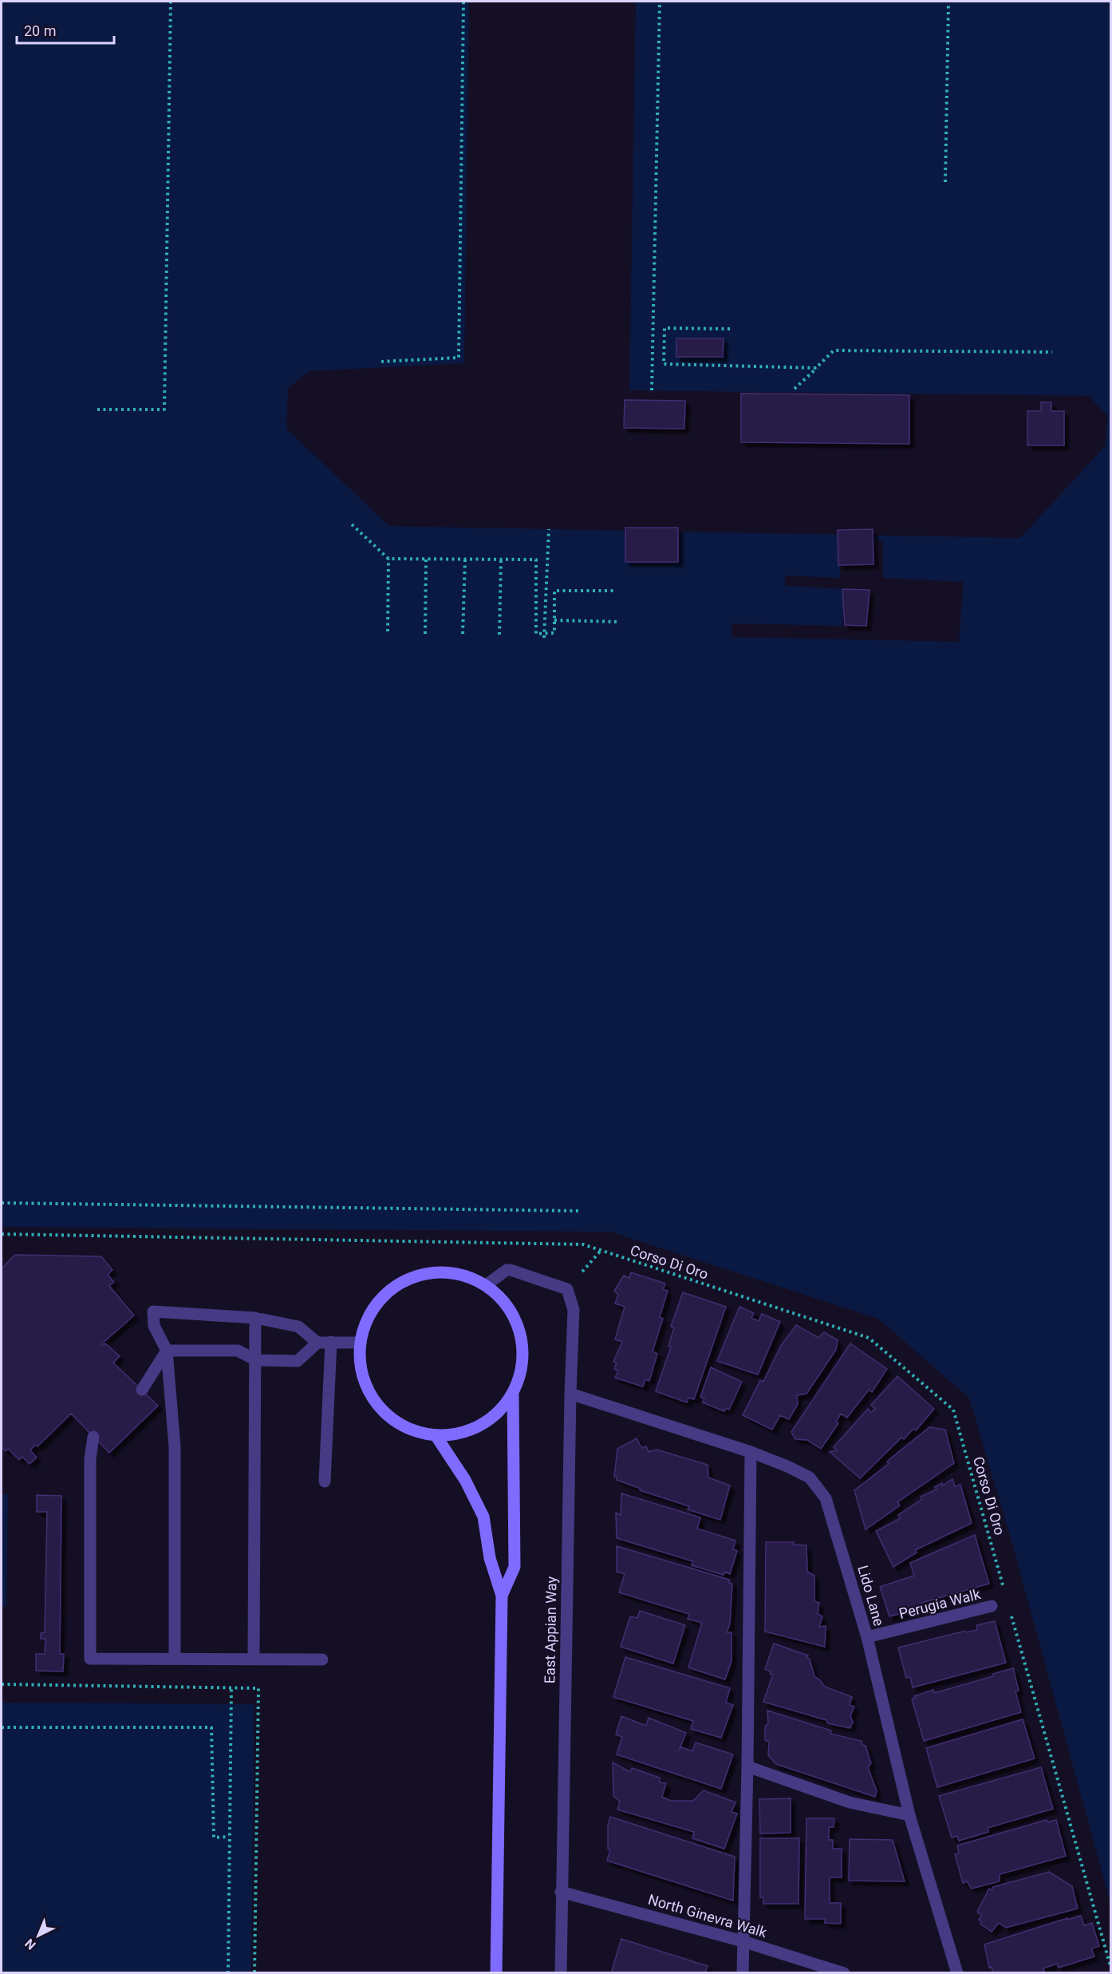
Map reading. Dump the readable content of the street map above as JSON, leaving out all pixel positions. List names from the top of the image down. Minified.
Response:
{"streets":{"street":["Lido Lane","Perugia Walk","East Appian Way","North Ginevra Walk"],"path":["Corso Di Oro"]},"crossings":[["Lido Lane","Perugia Walk"],["Lido Lane","East Appian Way"],["East Appian Way","North Ginevra Walk"]],"scale_bar":"20 m","north":"bottom left"}
